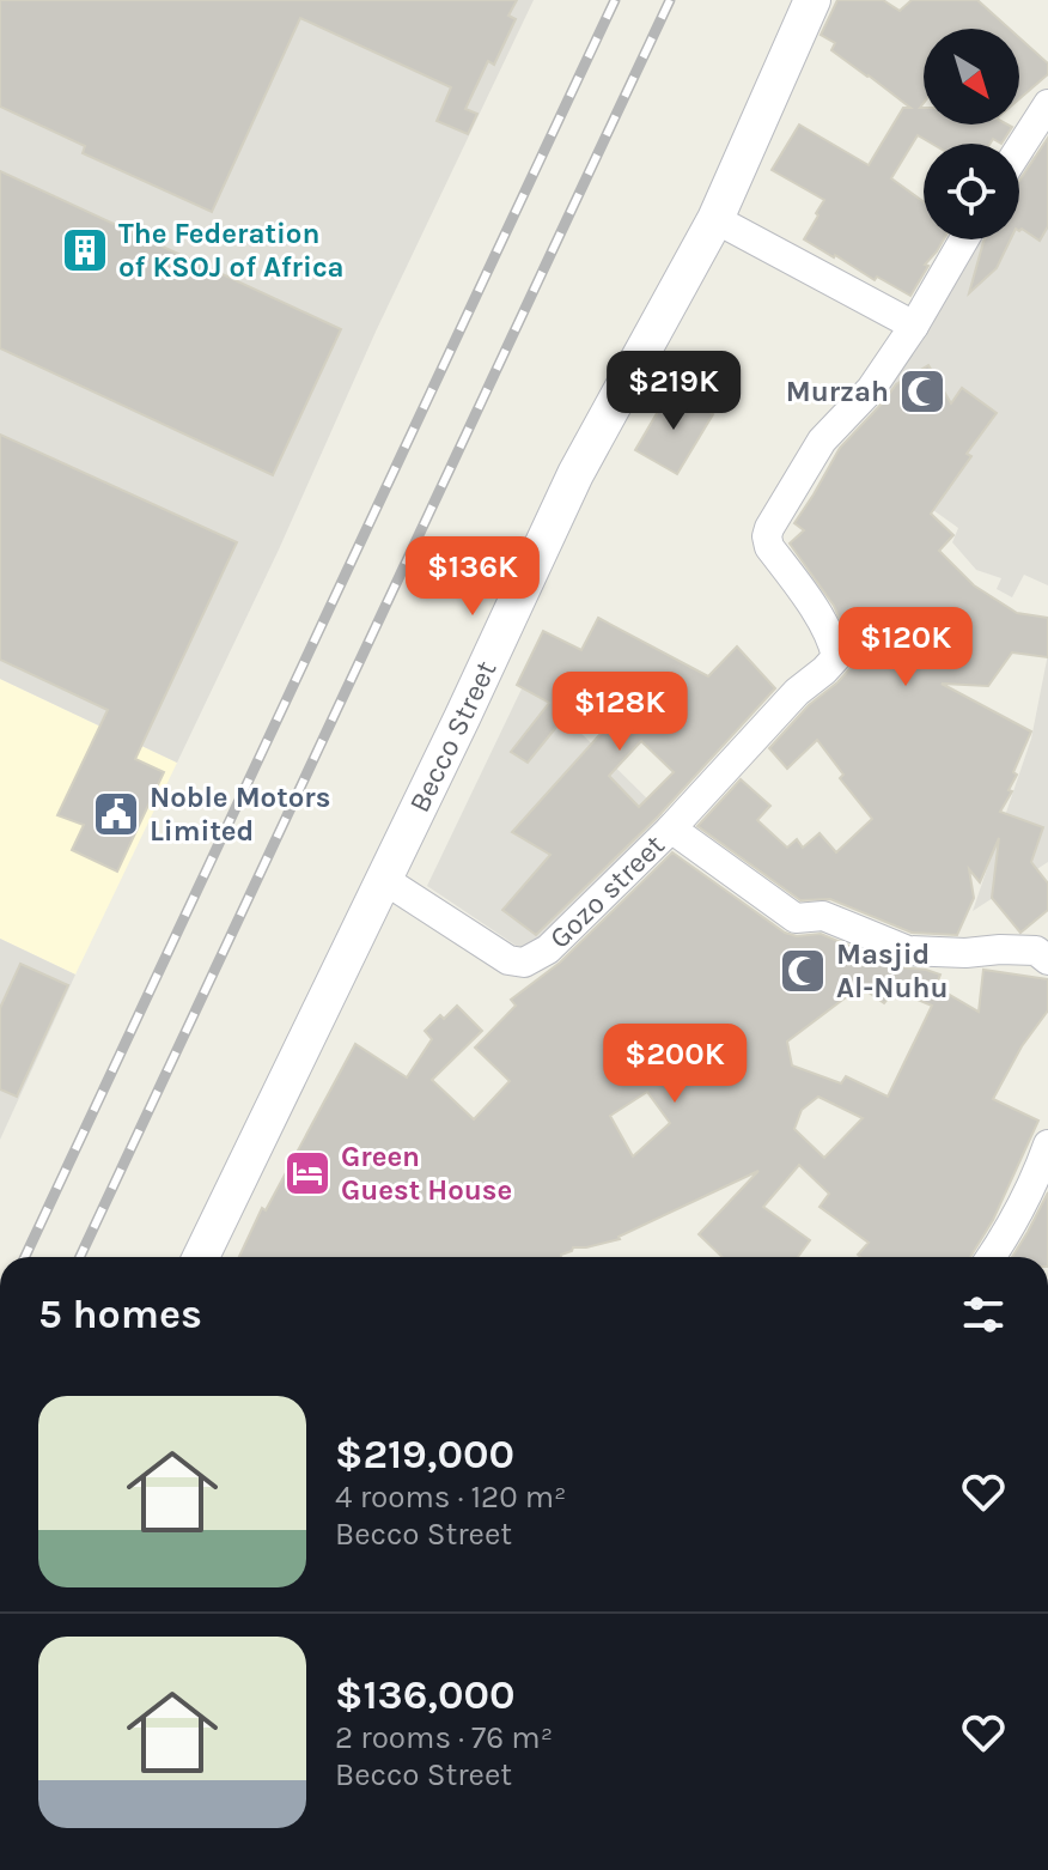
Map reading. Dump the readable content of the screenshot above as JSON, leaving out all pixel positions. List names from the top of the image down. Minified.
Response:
{"streets":{"street":["Becco Street","Gozo street"]},"crossings":[["Becco Street","Gozo street"]],"places":{"building":["The Federation of KSOJ of Africa"],"mosque":["Murzah","Masjid Al-Nuhu"],"public building":["Noble Motors Limited"],"hotel":["Green Guest House"]},"north":"bottom right","page":{"price":["$219K","$136K","$120K","$128K","$200K"],"heading":"5 homes","list":[{"name":"$219,000","note":"4 rooms · 120 m² · Becco Street"},{"name":"$136,000","note":"2 rooms · 76 m² · Becco Street"}]}}
